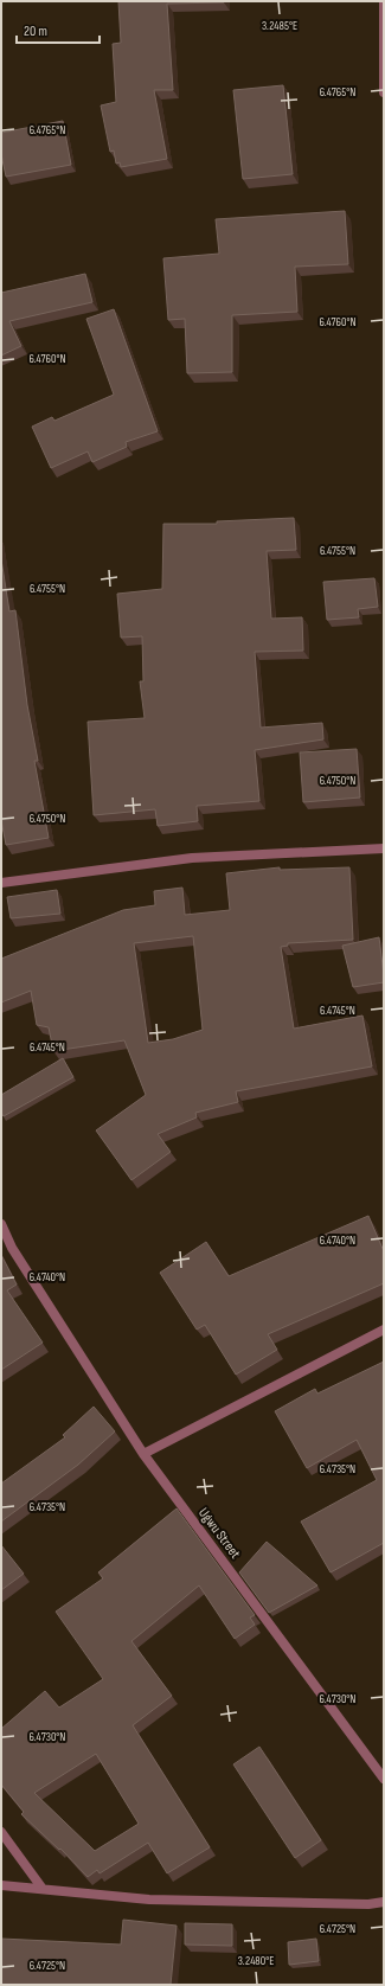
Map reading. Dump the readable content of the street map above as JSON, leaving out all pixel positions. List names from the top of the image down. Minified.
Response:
{"streets":{"street":["Ugwu Street"]},"scale_bar":"20 m","coordinates":["3.2485°E","6.4765°N","6.4760°N","6.4755°N","6.4750°N","6.4745°N","6.4740°N","6.4735°N","6.4730°N","6.4725°N","3.2480°E"]}
